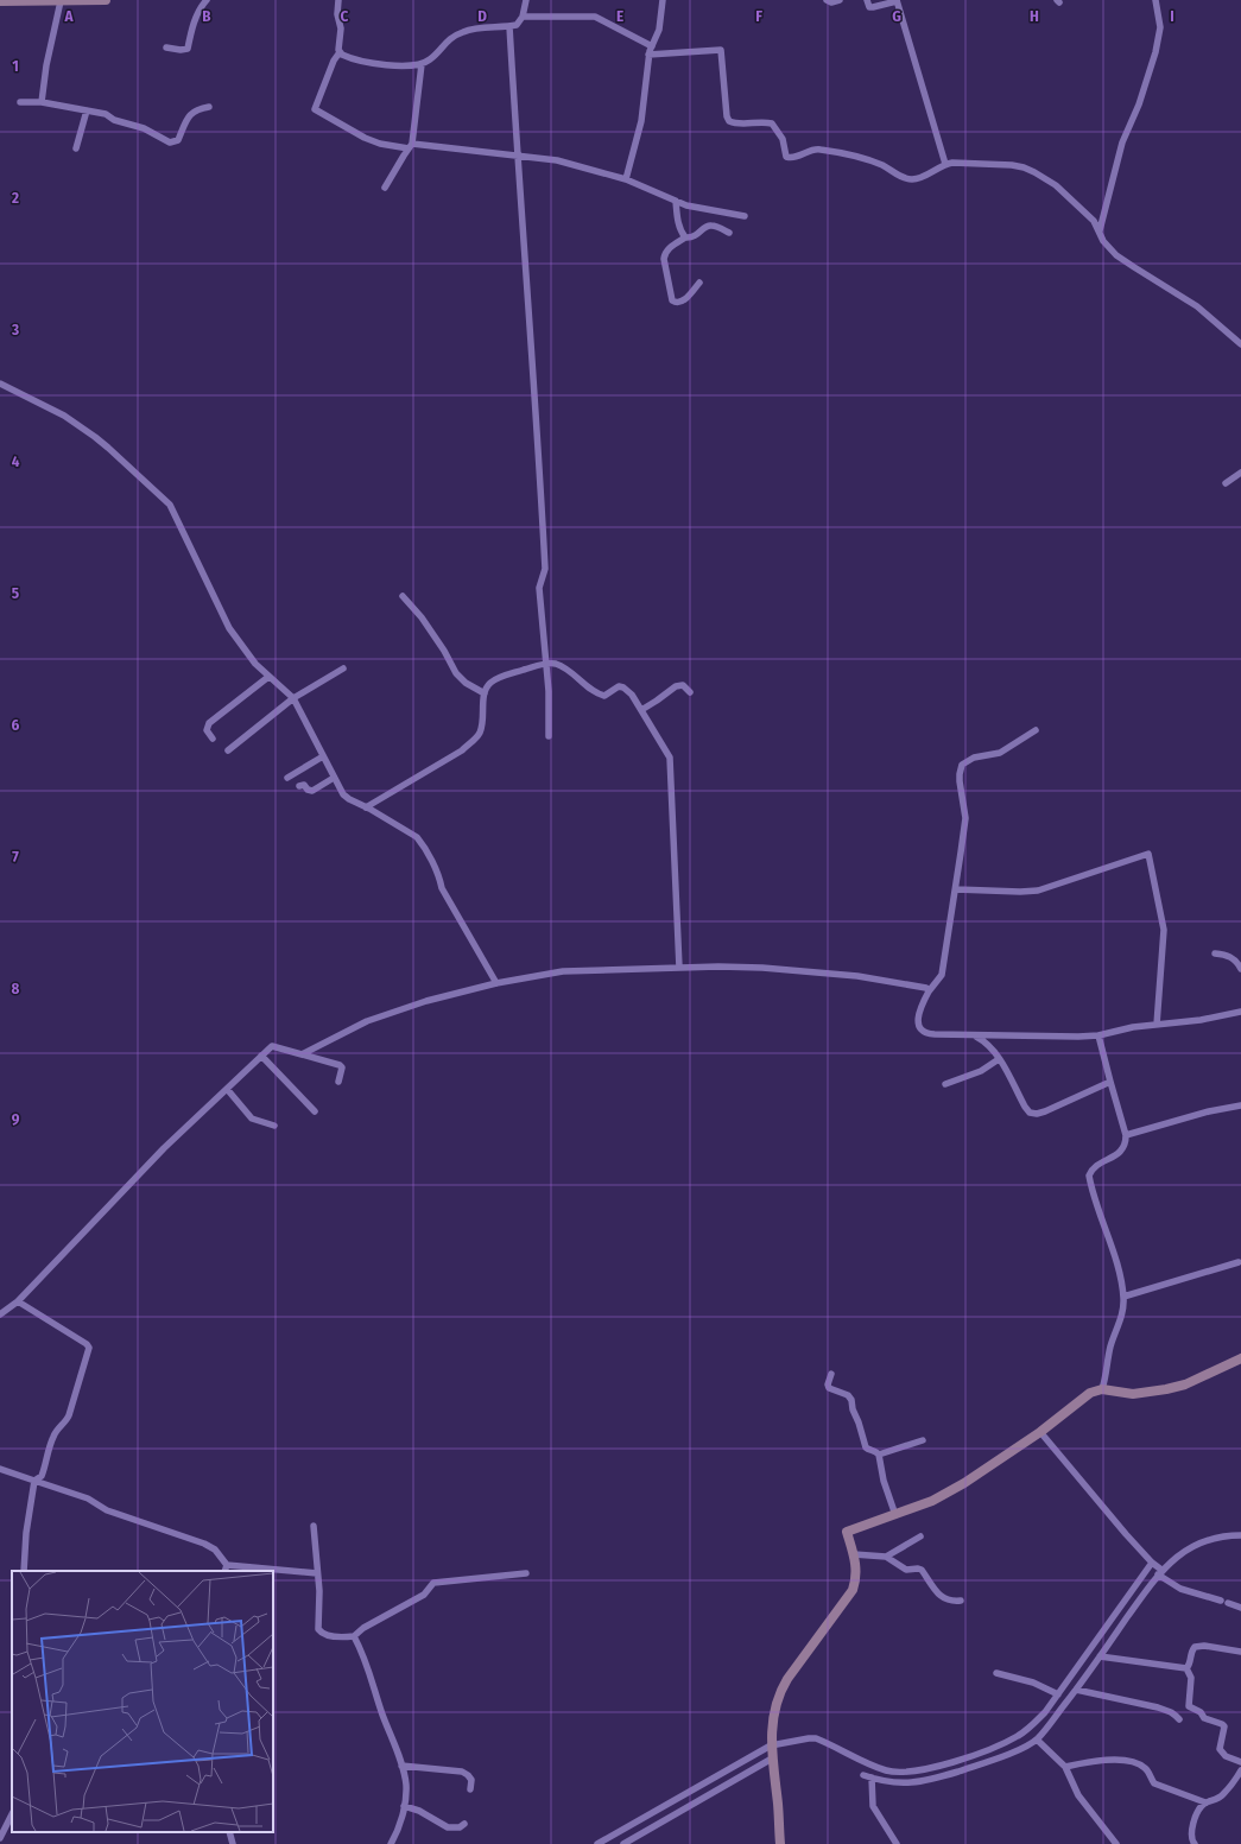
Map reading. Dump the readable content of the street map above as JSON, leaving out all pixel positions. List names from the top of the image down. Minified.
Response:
{"grid":{"columns":["A","B","C","D","E","F","G","H","I"],"rows":["1","2","3","4","5","6","7","8","9"]}}
